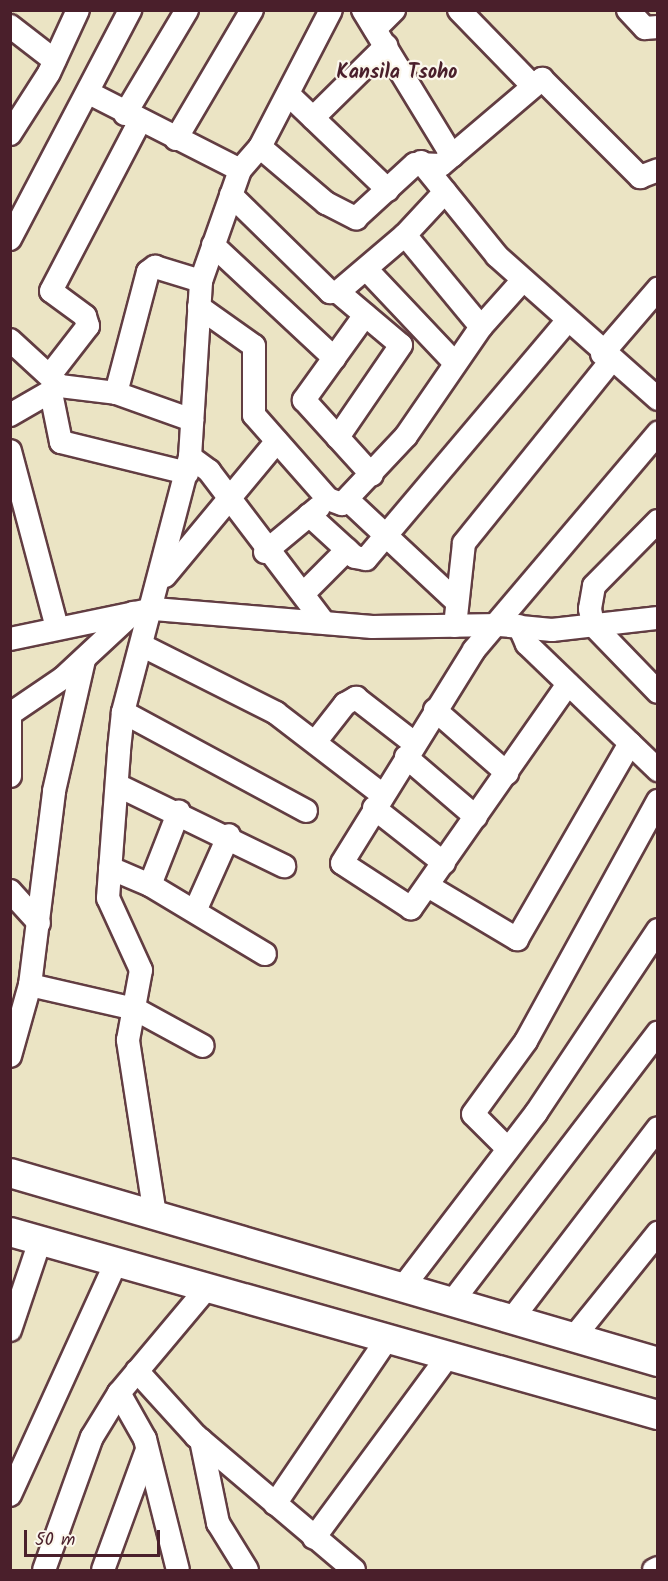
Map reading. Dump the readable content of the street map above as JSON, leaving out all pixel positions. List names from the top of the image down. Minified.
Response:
{"districts":["Kansila Tsoho"],"scale_bar":"50 m"}
